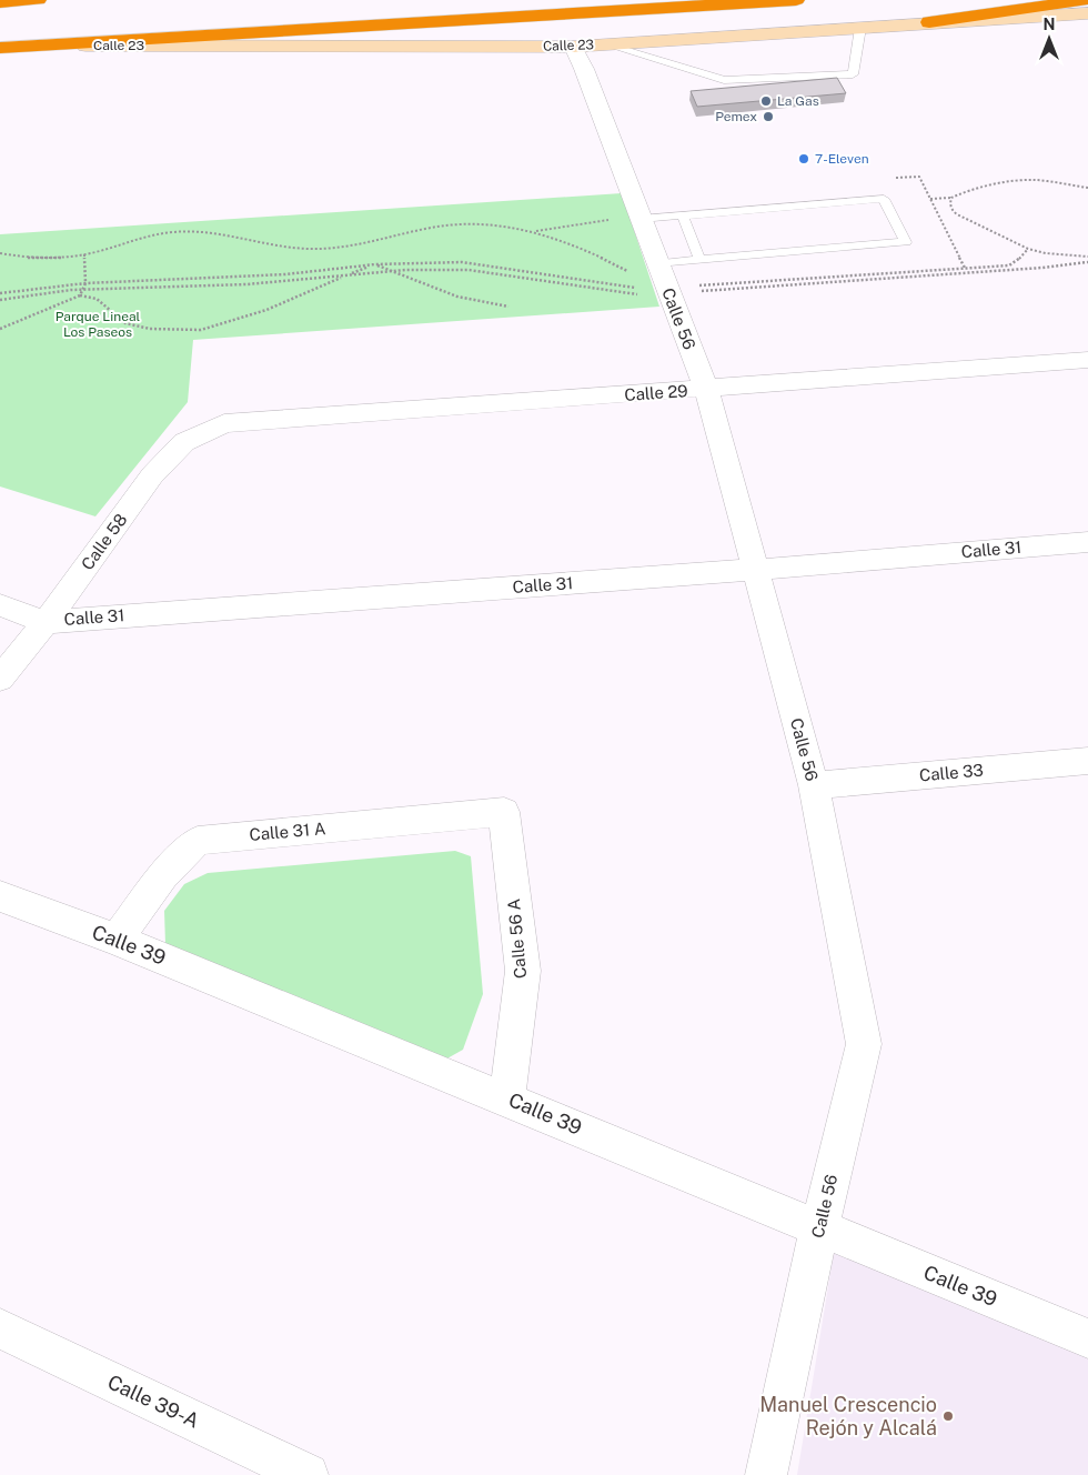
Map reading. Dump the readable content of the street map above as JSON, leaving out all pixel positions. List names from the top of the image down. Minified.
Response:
{"streets":{"main road":["Calle 23"],"street":["Calle 56","Calle 29","Calle 58","Calle 31","Calle 33","Calle 31 A","Calle 56 A","Calle 39","Calle 39-A"]},"crossings":[["Calle 23","Calle 56"],["Calle 56","Calle 29"],["Calle 56","Calle 31"],["Calle 56","Calle 33"],["Calle 56","Calle 39"],["Calle 29","Calle 58"],["Calle 58","Calle 31"],["Calle 31 A","Calle 56 A"],["Calle 31 A","Calle 39"],["Calle 56 A","Calle 39"]],"parks":["Parque Lineal Los Paseos"],"places":["La Gas","Pemex","7-Eleven","Manuel Crescencio Rejón y Alcalá"],"north":"top"}
